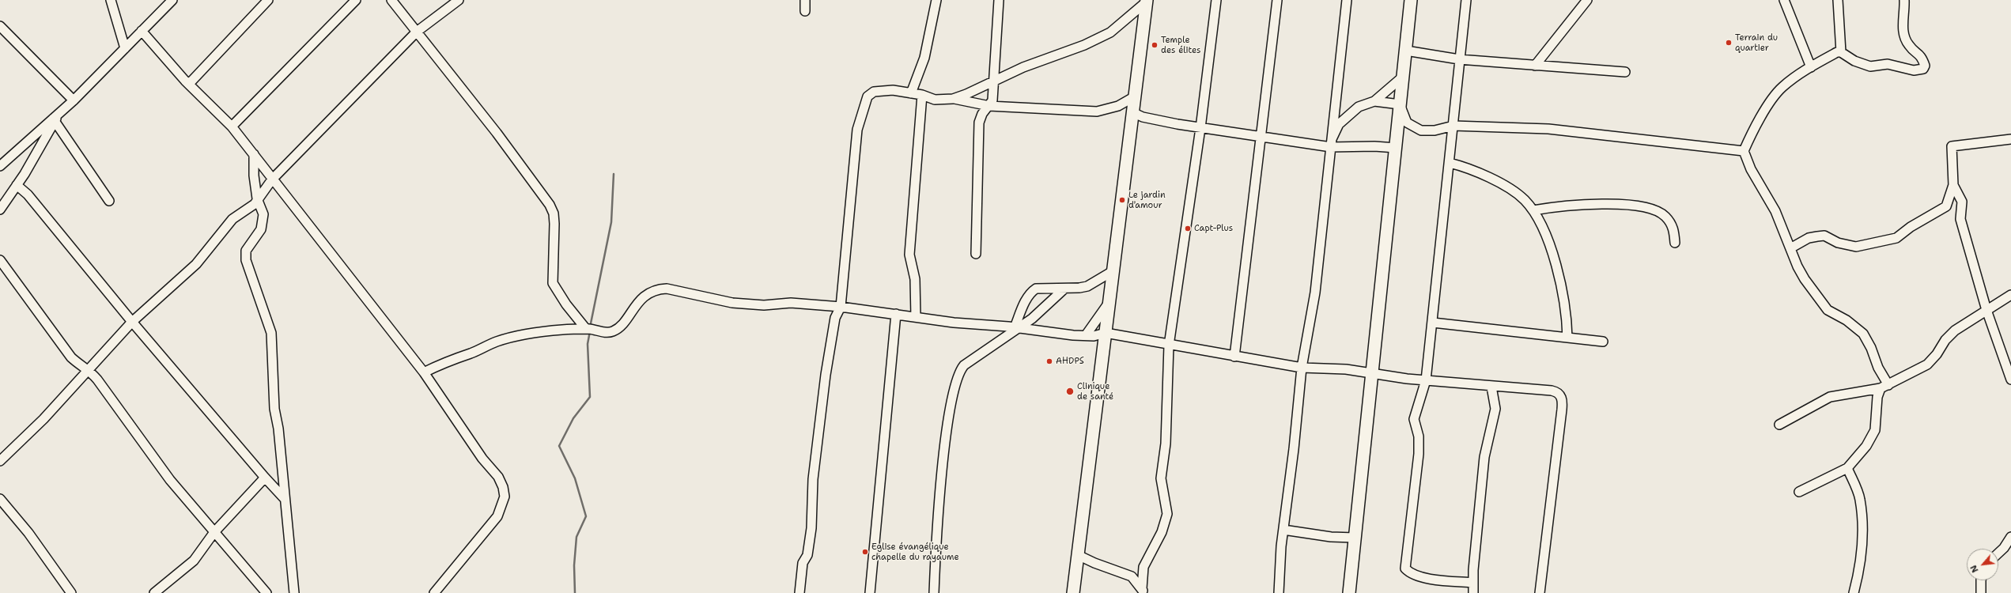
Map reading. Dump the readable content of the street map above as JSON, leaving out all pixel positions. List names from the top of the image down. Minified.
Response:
{"places":["Terrain du quartier","Temple des élites","Le jardin d'amour","Capt-Plus","AHDPS","Clinique de santé","Eglise évangélique chapelle du rayaume"],"north":"bottom left"}
